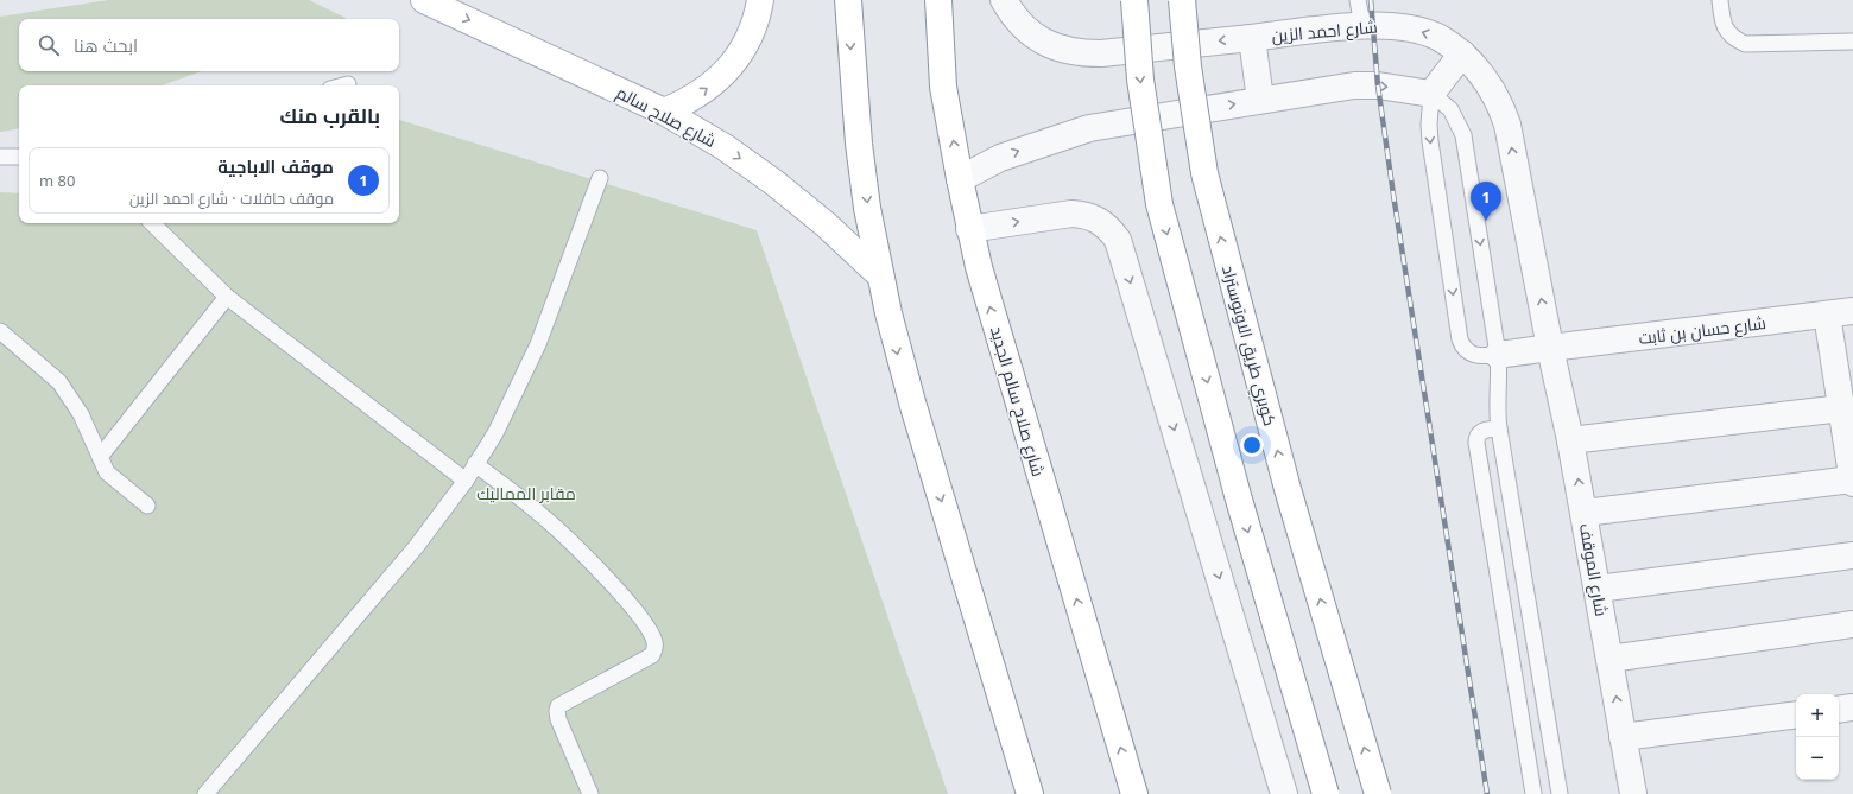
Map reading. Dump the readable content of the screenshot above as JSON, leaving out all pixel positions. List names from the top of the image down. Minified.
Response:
{"streets":{"main road":["شارع صلاح سالم","كوبري طريق الاوتوستراد","شارع صلاح سالم الجديد"],"street":["شارع احمد الزين","شارع حسان بن ثابت","شارع الموقف"]},"crossings":[["شارع احمد الزين","شارع حسان بن ثابت"],["شارع احمد الزين","شارع الموقف"],["شارع حسان بن ثابت","شارع الموقف"]],"one_way":["شارع احمد الزين","شارع صلاح سالم"],"parks":["مقابر المماليك"],"page":{"search":"ابحث هنا","heading":"بالقرب منك","list":[{"mark":"1","name":"موقف الاباجية","note":"موقف حافلات · شارع احمد الزين","value":"80 m"}],"pins":"1","map_buttons":["+","−"]}}
